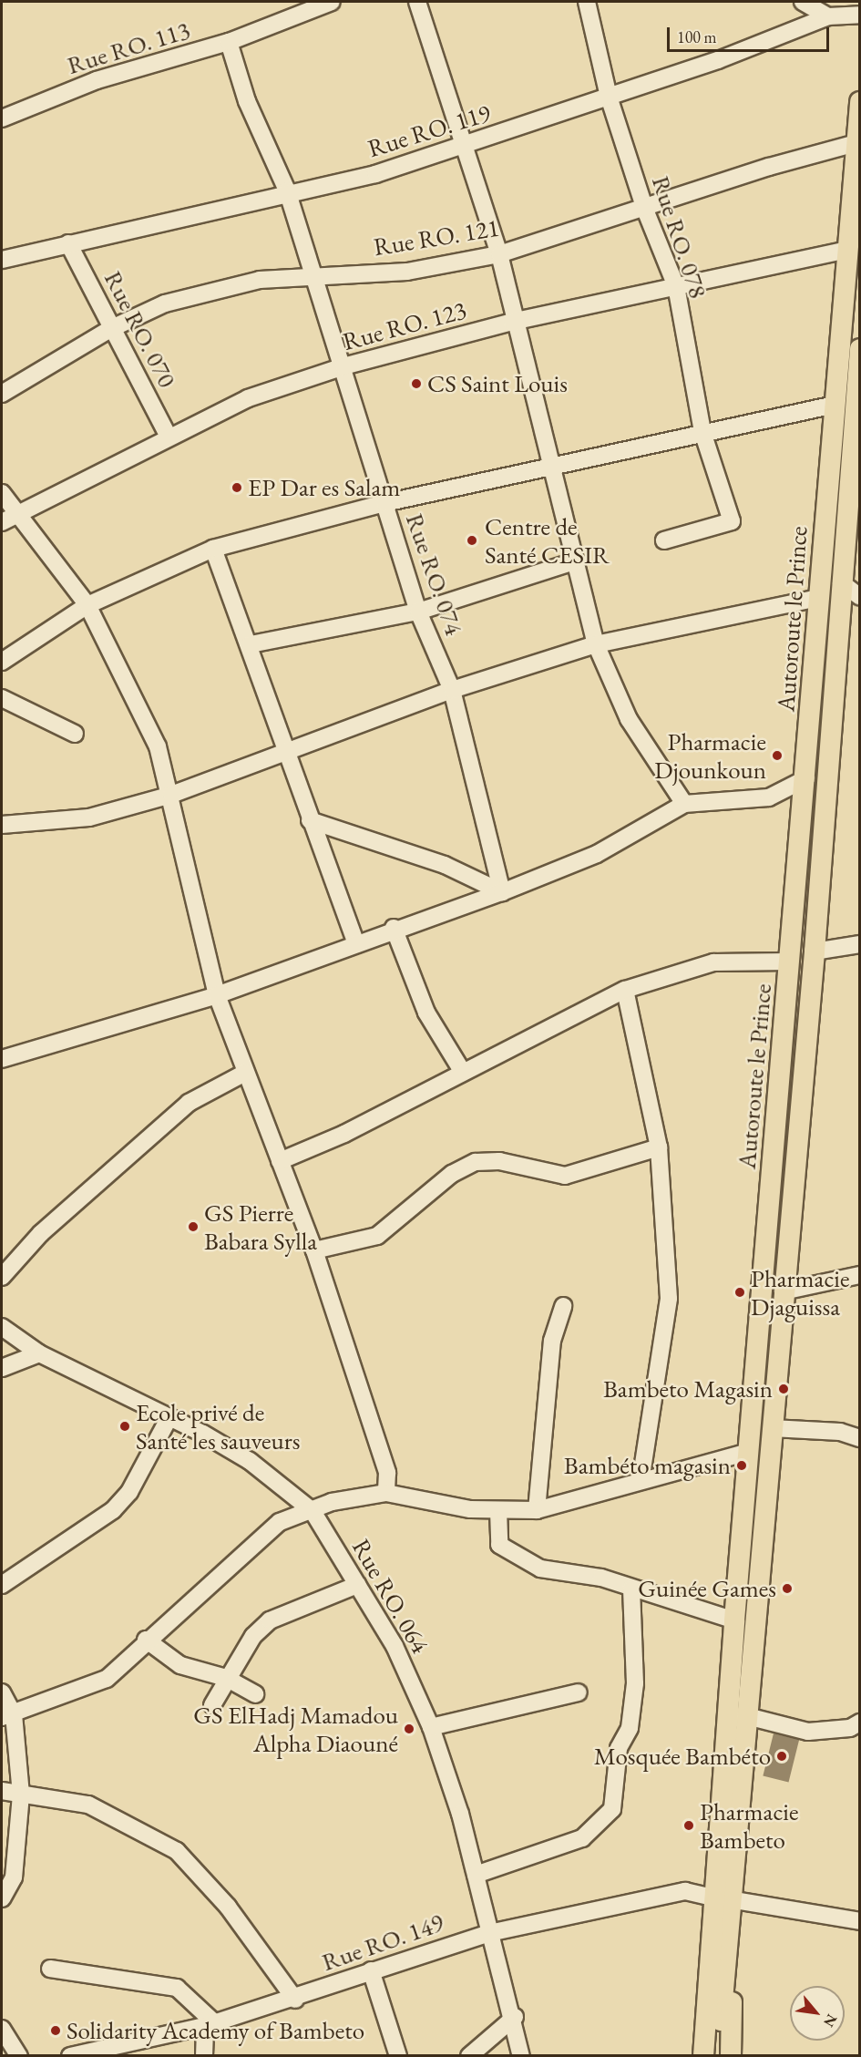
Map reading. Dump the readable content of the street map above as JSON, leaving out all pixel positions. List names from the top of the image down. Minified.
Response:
{"streets":{"main road":["Autoroute le Prince"],"street":["Rue RO. 113","Rue RO. 119","Rue RO. 121","Rue RO. 078","Rue RO. 123","Rue RO. 070","Rue RO. 074","Rue RO. 064","Rue RO. 149"]},"crossings":[["Rue RO. 113","Rue RO. 074"],["Rue RO. 119","Rue RO. 078"],["Rue RO. 119","Rue RO. 070"],["Rue RO. 119","Rue RO. 074"],["Rue RO. 121","Rue RO. 078"],["Rue RO. 121","Rue RO. 070"],["Rue RO. 121","Rue RO. 074"],["Rue RO. 121","Autoroute le Prince"],["Rue RO. 078","Rue RO. 123"],["Rue RO. 123","Rue RO. 070"],["Rue RO. 123","Rue RO. 074"],["Rue RO. 123","Autoroute le Prince"],["Autoroute le Prince","Rue RO. 149"],["Rue RO. 064","Rue RO. 149"]],"places":["CS Saint Louis","EP Dar es Salam","Centre de Santé CESIR","Pharmacie Djounkoun","GS Pierre Babara Sylla","Pharmacie Djaguissa","Bambeto Magasin","Ecole privé de Santé les sauveurs","Bambéto magasin","Guinée Games","GS ElHadj Mamadou Alpha Diaouné","Mosquée Bambéto","Pharmacie Bambeto","Solidarity Academy of Bambeto"],"scale_bar":"100 m","north":"bottom right"}
